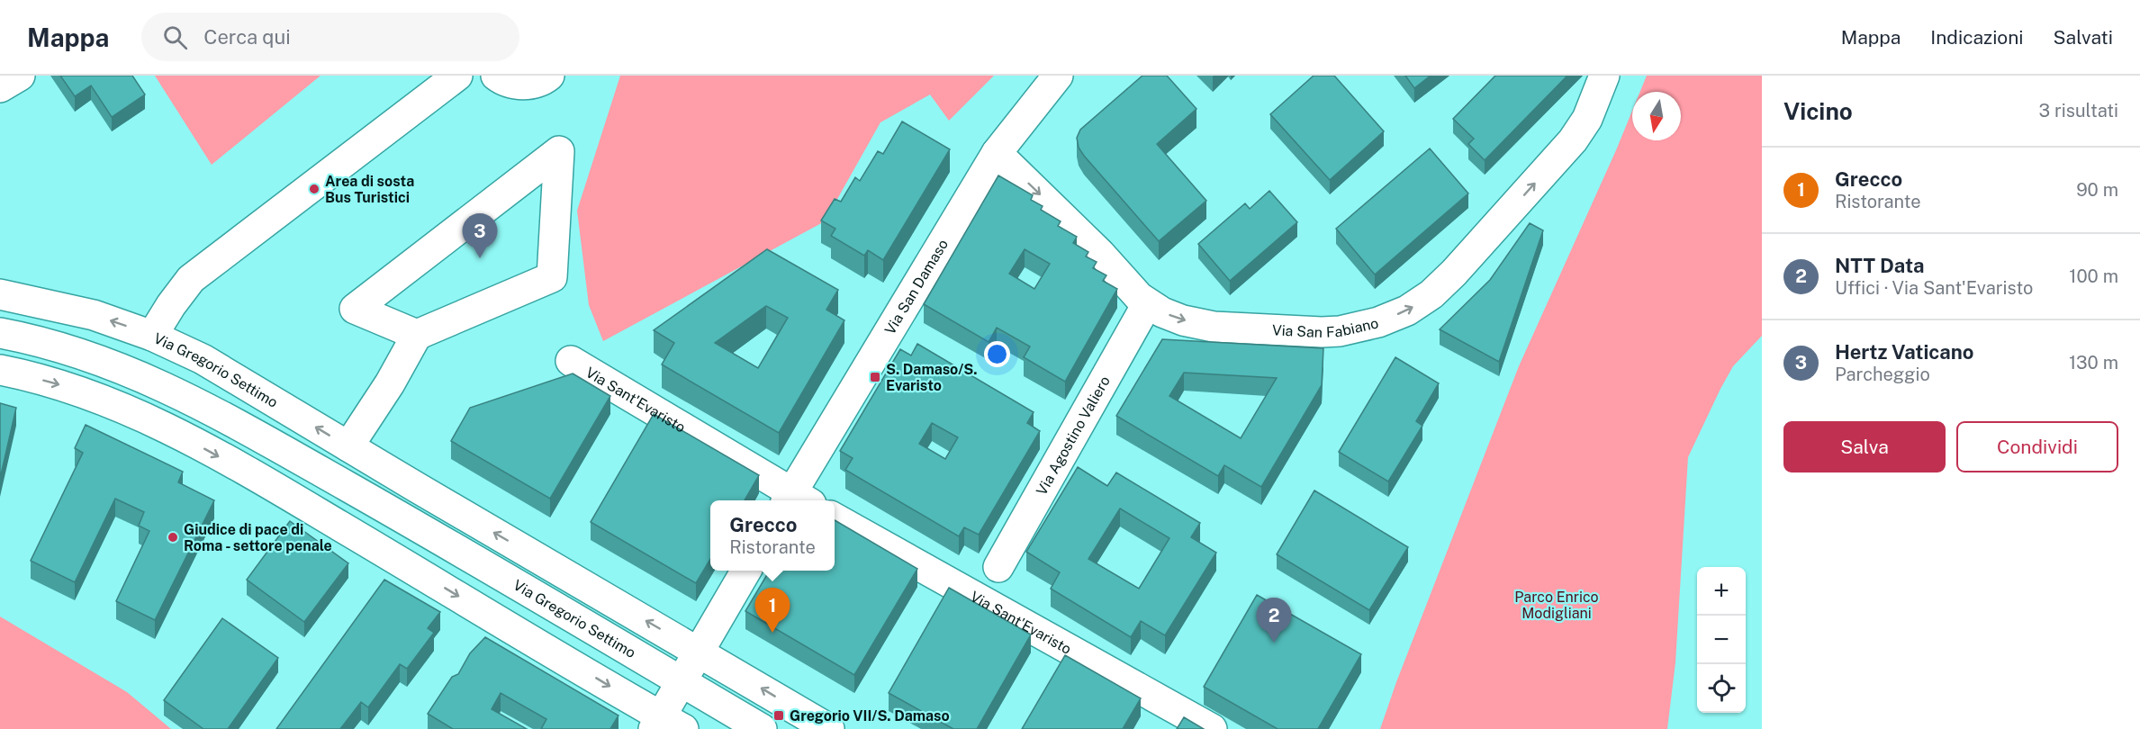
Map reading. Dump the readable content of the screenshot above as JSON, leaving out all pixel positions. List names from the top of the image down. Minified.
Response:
{"streets":{"street":["Via San Damaso","Via San Fabiano","Via Gregorio Settimo","Via Sant'Evaristo","Via Agostino Valiero"]},"crossings":[["Via San Damaso","Via San Fabiano"],["Via San Damaso","Via Sant'Evaristo"],["Via San Fabiano","Via Agostino Valiero"]],"parks":["Parco Enrico Modigliani"],"places":{"other":["Area di sosta Bus Turistici","Giudice di pace di Roma - settore penale"],"transit":["S. Damaso/S. Evaristo","Gregorio VII/S. Damaso"]},"north":"bottom","page":{"header":"Mappa","search":"Cerca qui","nav":["Mappa","Indicazioni","Salvati"],"heading":["Vicino","3 risultati"],"list":[{"mark":"1","name":"Grecco","note":"Ristorante","value":"90 m"},{"mark":"2","name":"NTT Data","note":"Uffici · Via Sant'Evaristo","value":"100 m"},{"mark":"3","name":"Hertz Vaticano","note":"Parcheggio","value":"130 m"}],"pins":["3","1","2"],"buttons":["Salva","Condividi"],"popup":["Grecco","Ristorante"],"map_buttons":["+","−"]}}
